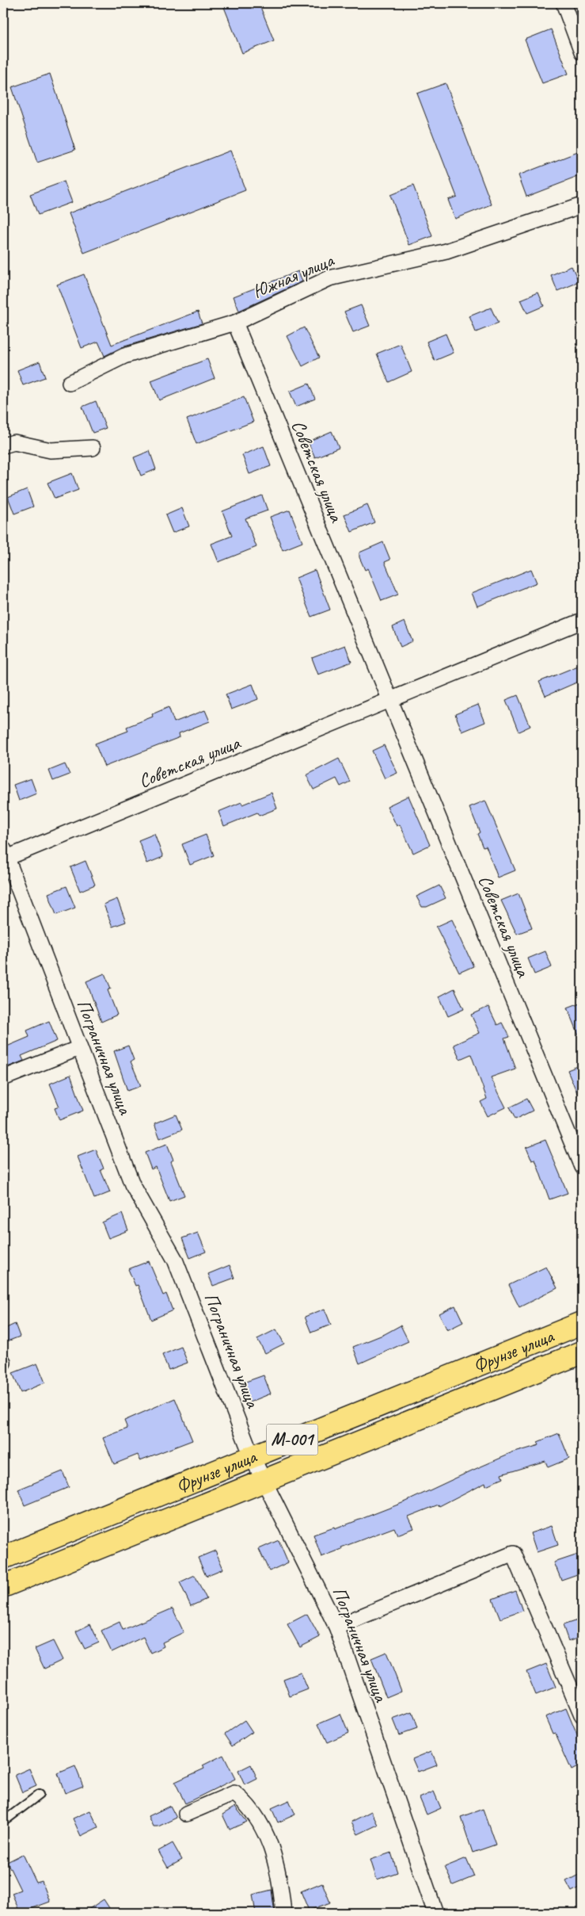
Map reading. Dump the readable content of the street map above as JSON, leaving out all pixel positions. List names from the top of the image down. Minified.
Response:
{"streets":{"main road":["Фрунзе улица","M-001"],"street":["Южная улица","Советская улица","Пограничная улица"]},"crossings":[["Южная улица","Советская улица"],["Советская улица","Пограничная улица"],["Пограничная улица","Фрунзе улица"]]}
